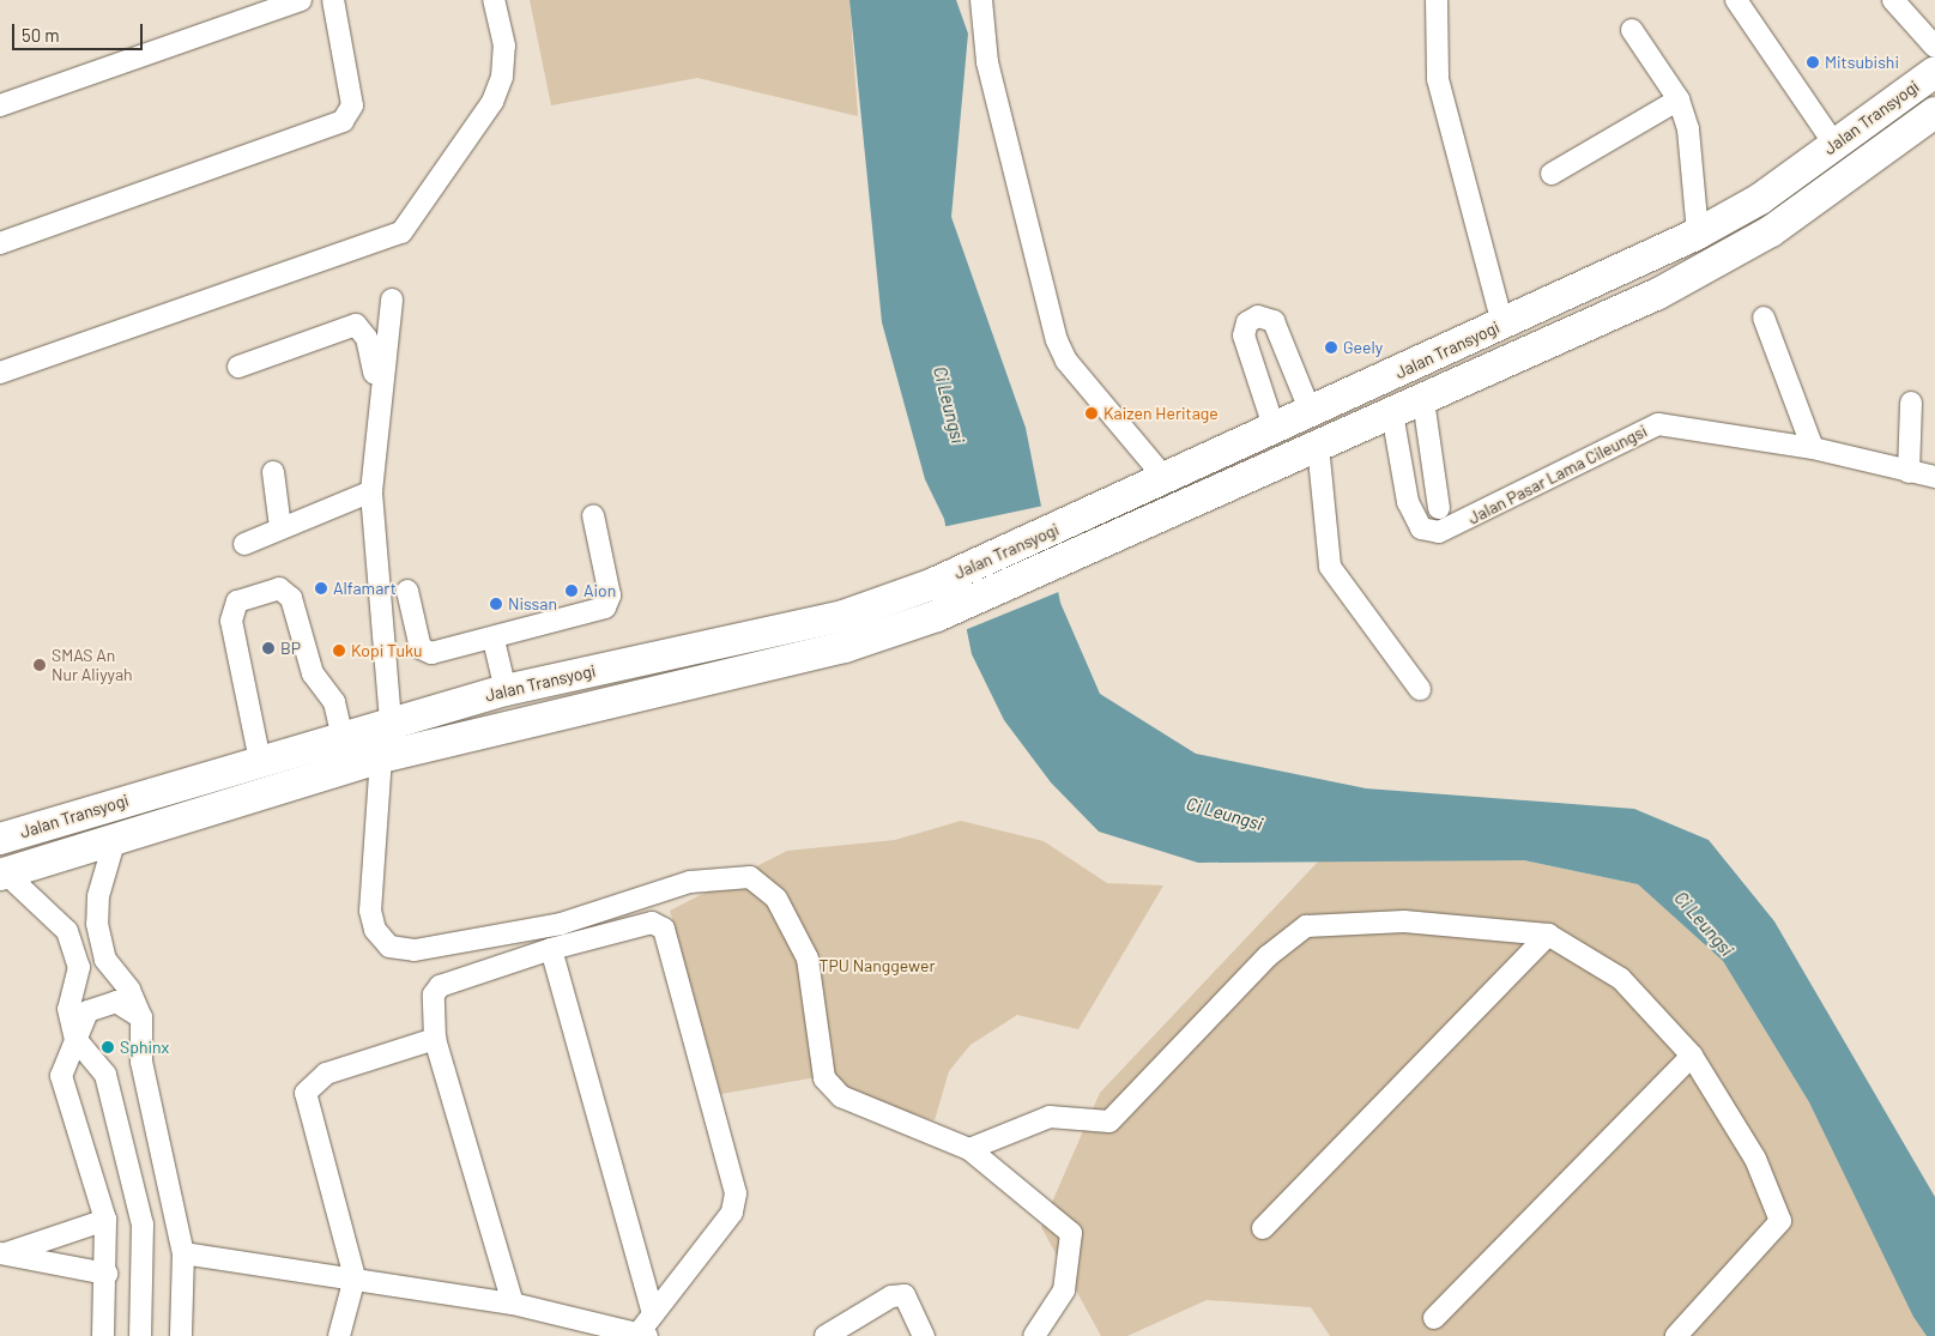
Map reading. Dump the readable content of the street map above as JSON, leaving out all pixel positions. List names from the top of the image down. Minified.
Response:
{"streets":{"highway":["Jalan Transyogi"],"street":["Jalan Pasar Lama Cileungsi"]},"crossings":[["Jalan Transyogi","Jalan Pasar Lama Cileungsi"]],"water":["Ci Leungsi"],"parks":["TPU Nanggewer"],"places":["Mitsubishi","Geely","Kaizen Heritage","Alfamart","Aion","Nissan","BP","Kopi Tuku","SMAS An Nur Aliyyah","Sphinx"],"scale_bar":"50 m"}
